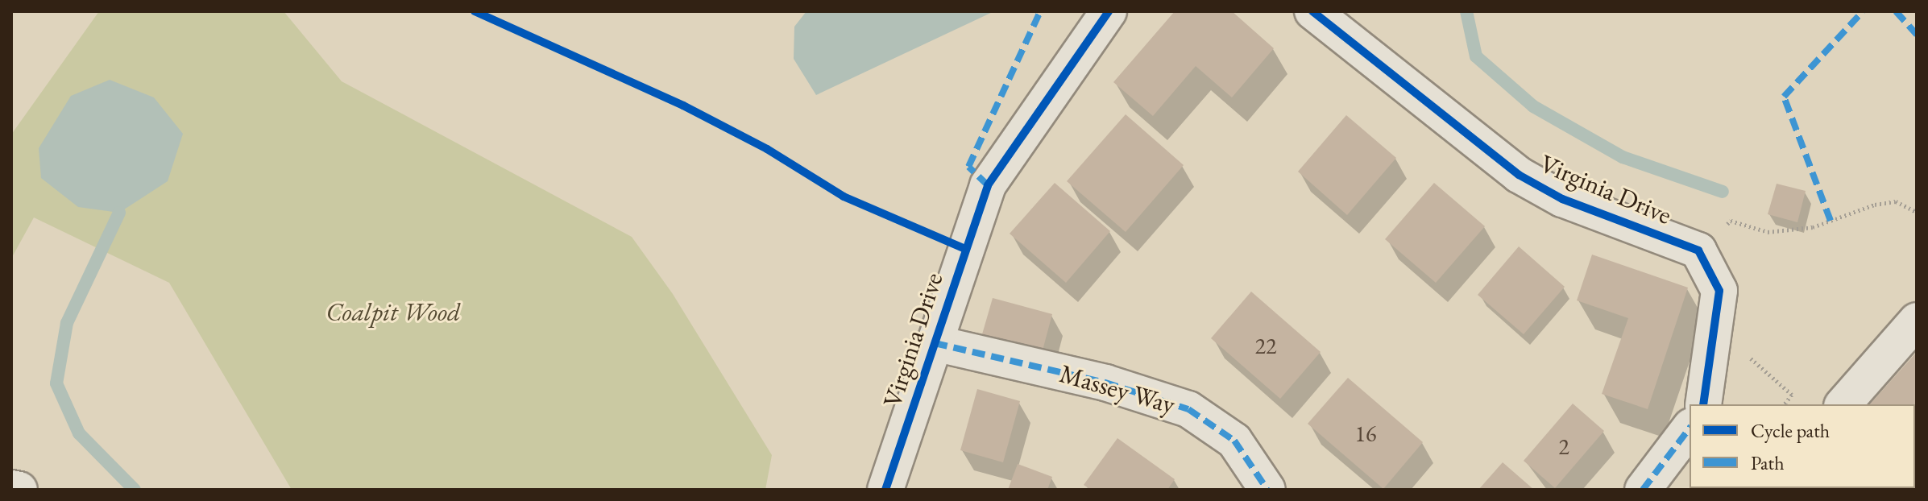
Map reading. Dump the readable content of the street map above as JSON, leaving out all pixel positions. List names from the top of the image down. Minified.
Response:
{"streets":{"street":["Virginia Drive","Massey Way"]},"crossings":[["Virginia Drive","Massey Way"]],"parks":["Coalpit Wood"],"house_numbers":["22","16","2"],"legend":["Cycle path","Path"]}
